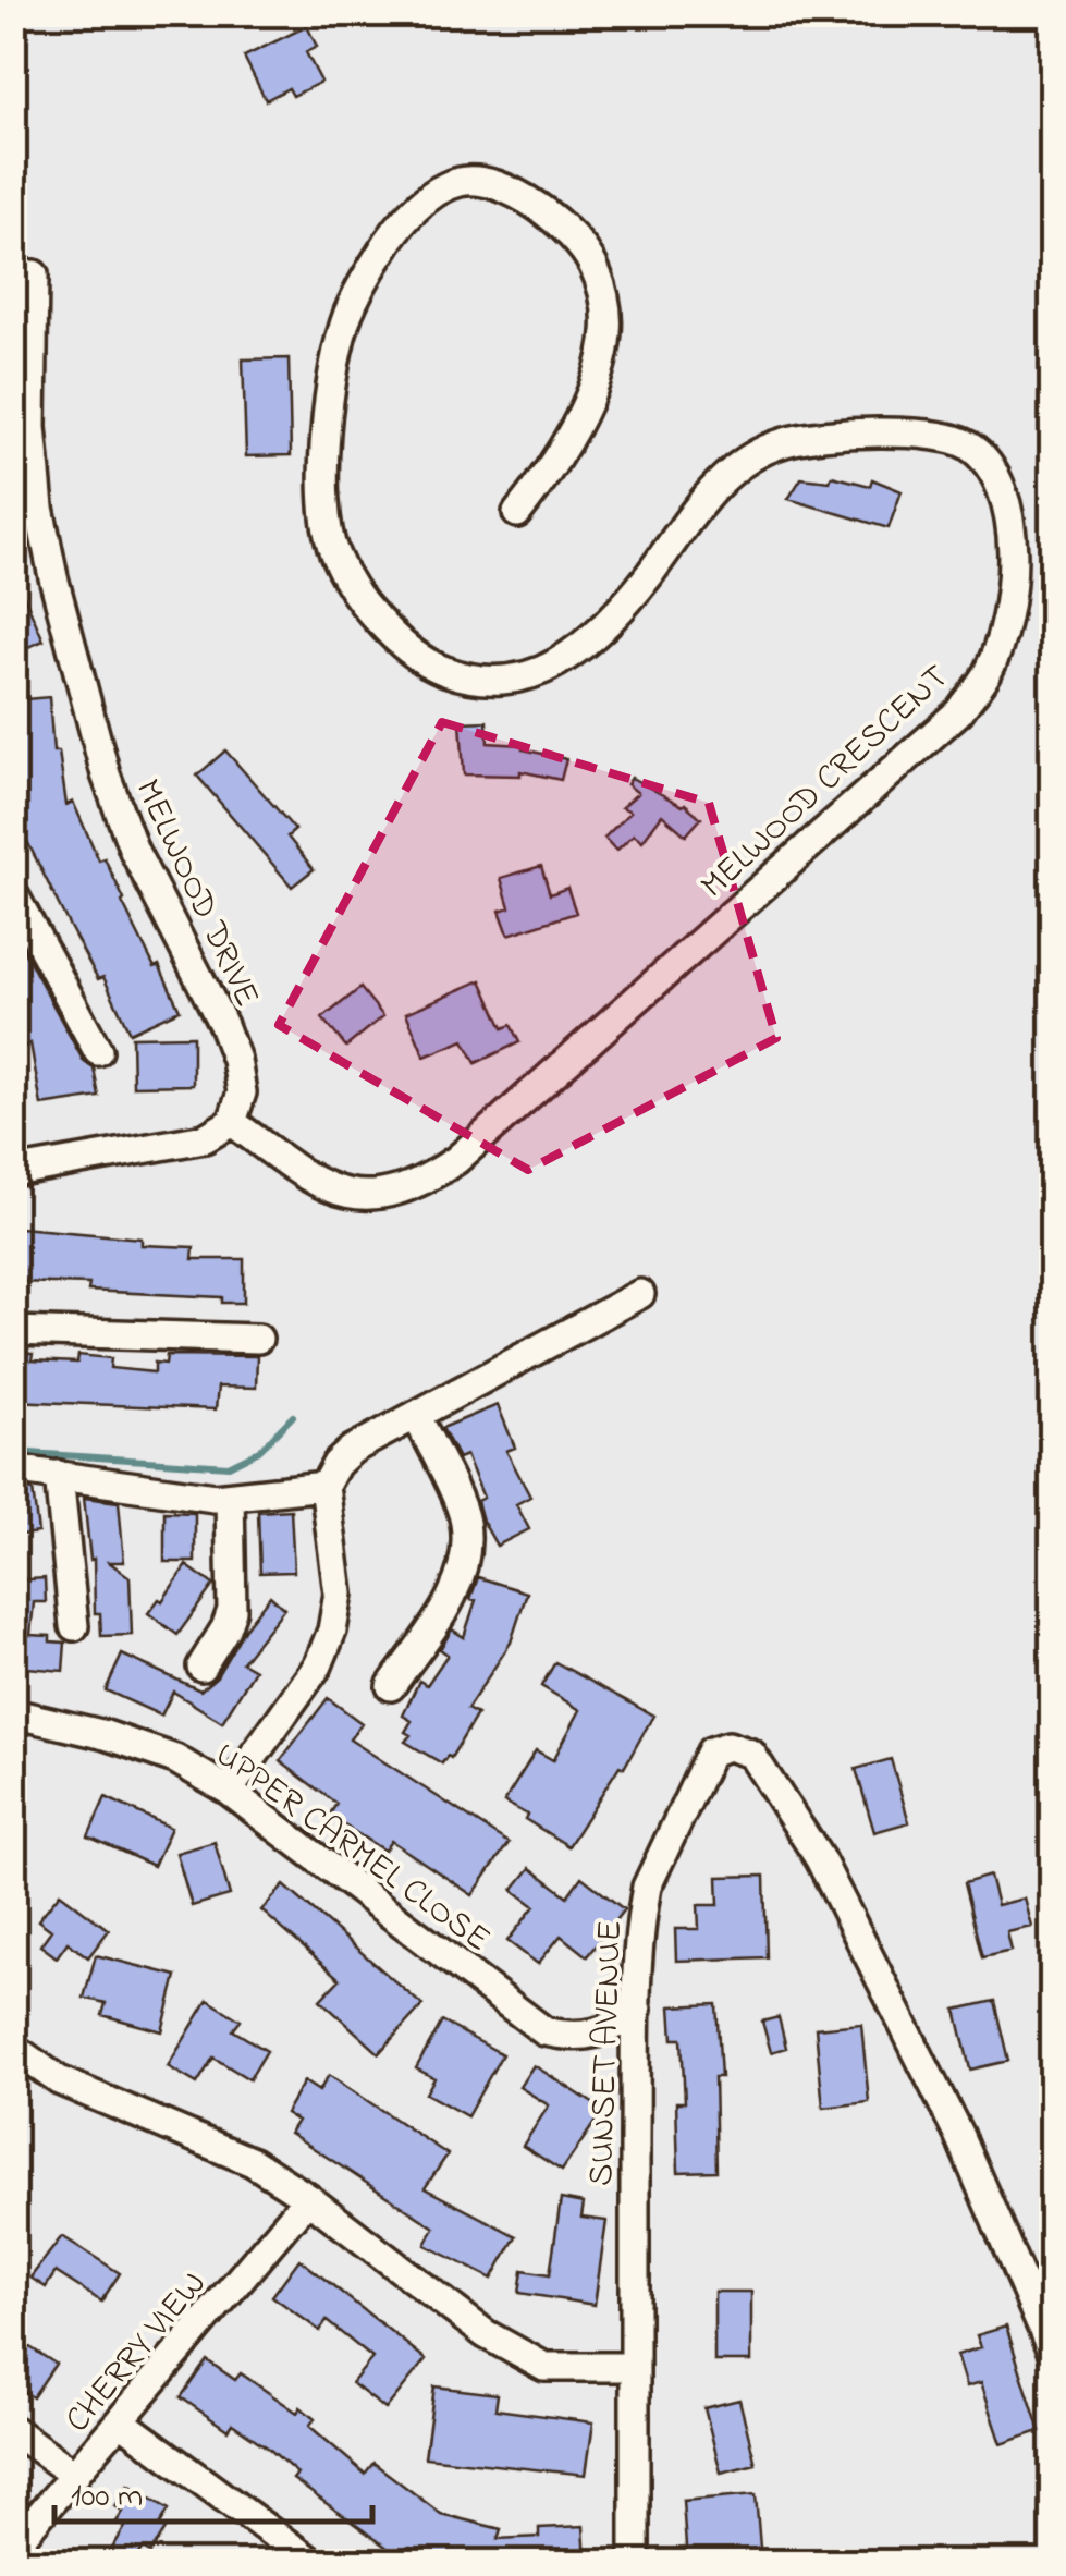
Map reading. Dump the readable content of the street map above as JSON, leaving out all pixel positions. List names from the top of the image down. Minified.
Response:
{"streets":{"street":["MELWOOD CRESCENT","MELWOOD DRIVE","UPPER CARMEL CLOSE","SUNSET AVENUE","CHERRY VIEW"]},"crossings":[["MELWOOD CRESCENT","MELWOOD DRIVE"],["UPPER CARMEL CLOSE","SUNSET AVENUE"]],"scale_bar":"100 m"}
